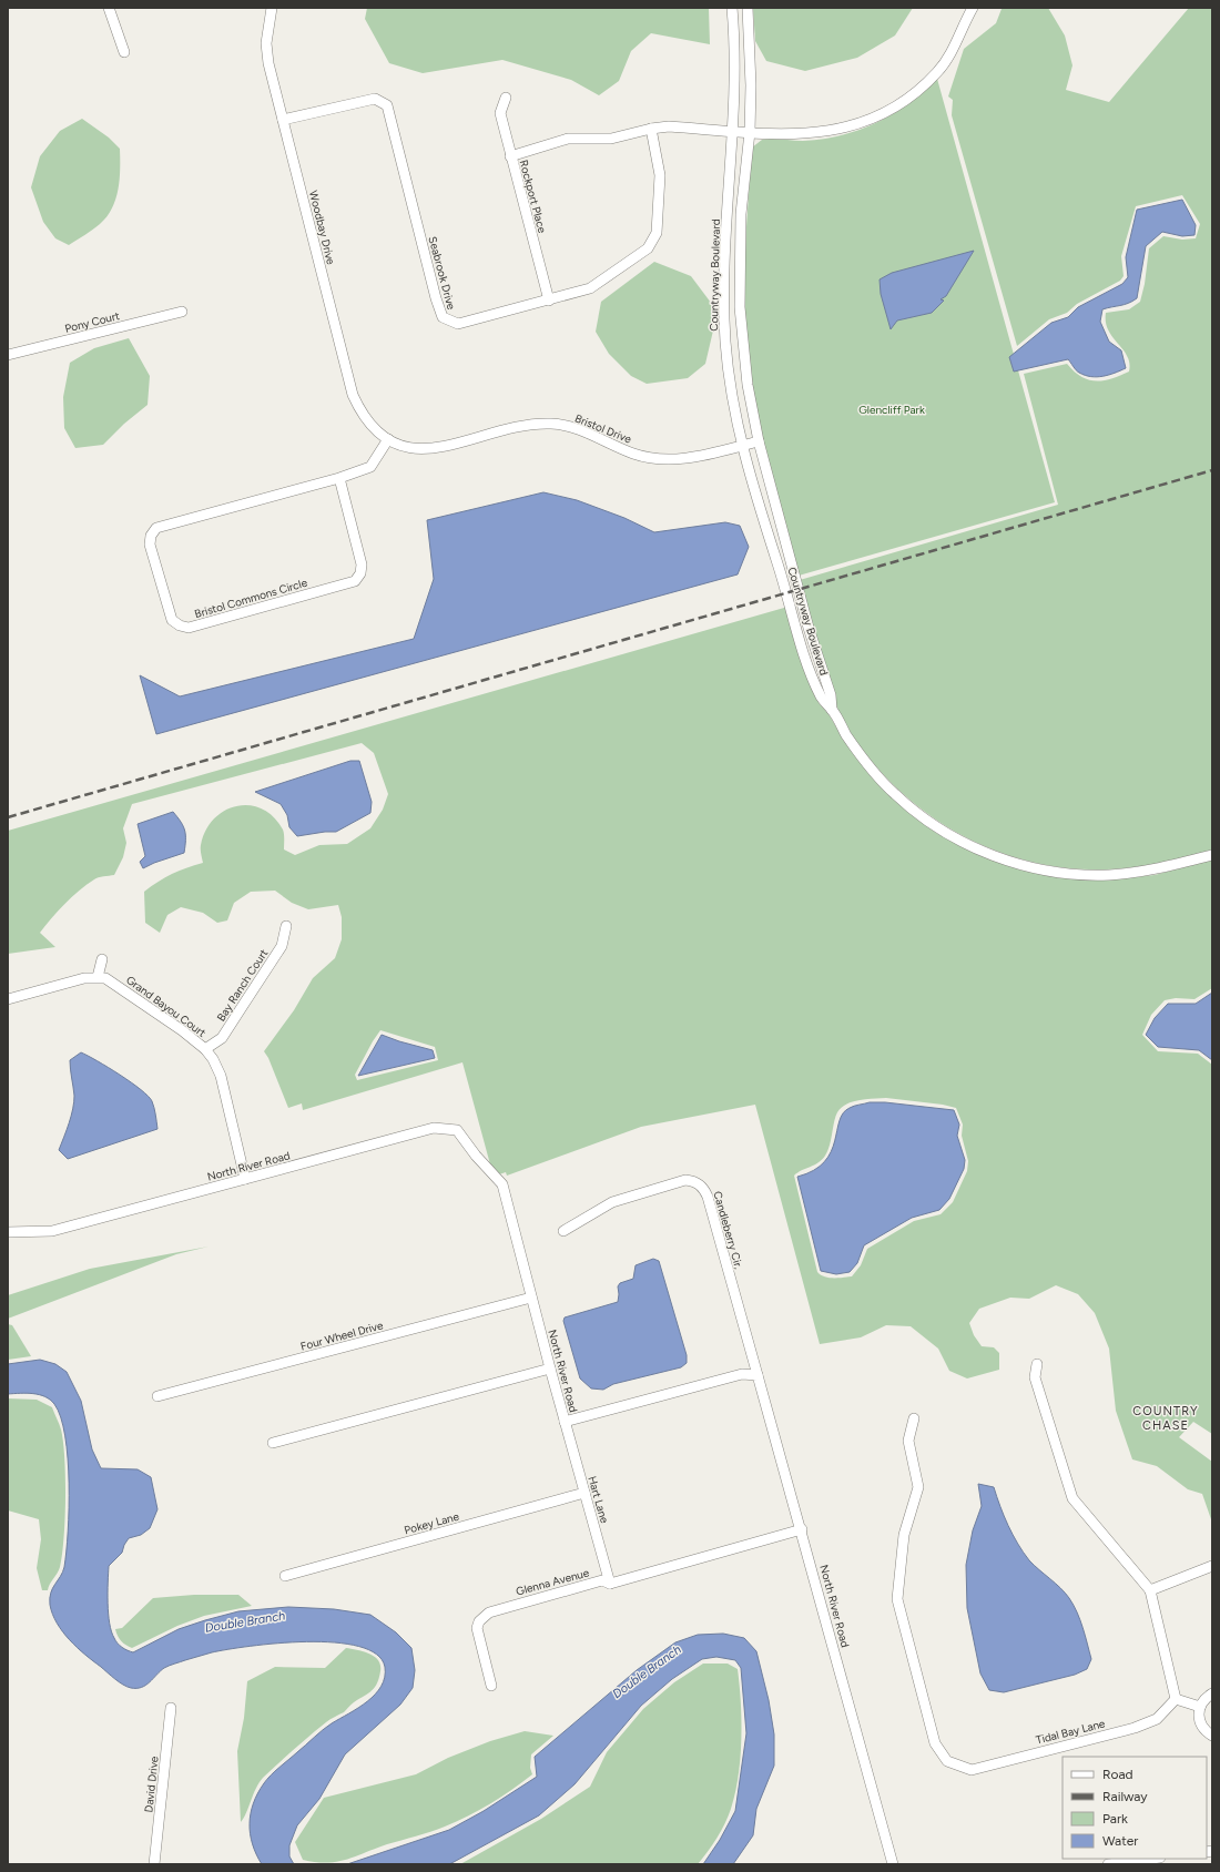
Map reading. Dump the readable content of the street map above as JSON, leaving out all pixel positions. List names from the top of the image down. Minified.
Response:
{"streets":{"street":["Rockport Place","Woodbay Drive","Seabrook Drive","Countryway Boulevard","Pony Court","Bristol Drive","Bristol Commons Circle","Bay Ranch Court","Grand Bayou Court","North River Road","Candleberry Cir,","Four Wheel Drive","Hart Lane","Pokey Lane","Glenna Avenue","Tidal Bay Lane","David Drive"]},"crossings":[["Rockport Place","Seabrook Drive"],["Woodbay Drive","Seabrook Drive"],["Woodbay Drive","Bristol Drive"],["Woodbay Drive","Bristol Commons Circle"],["Countryway Boulevard","Bristol Drive"],["Bristol Drive","Bristol Commons Circle"],["Bay Ranch Court","Grand Bayou Court"],["Grand Bayou Court","North River Road"],["North River Road","Candleberry Cir,"],["North River Road","Four Wheel Drive"],["North River Road","Hart Lane"],["North River Road","Glenna Avenue"],["Hart Lane","Pokey Lane"],["Hart Lane","Glenna Avenue"]],"districts":["COUNTRY CHASE"],"water":["Double Branch"],"parks":["Glencliff Park"],"legend":["Road","Railway","Park","Water"]}
